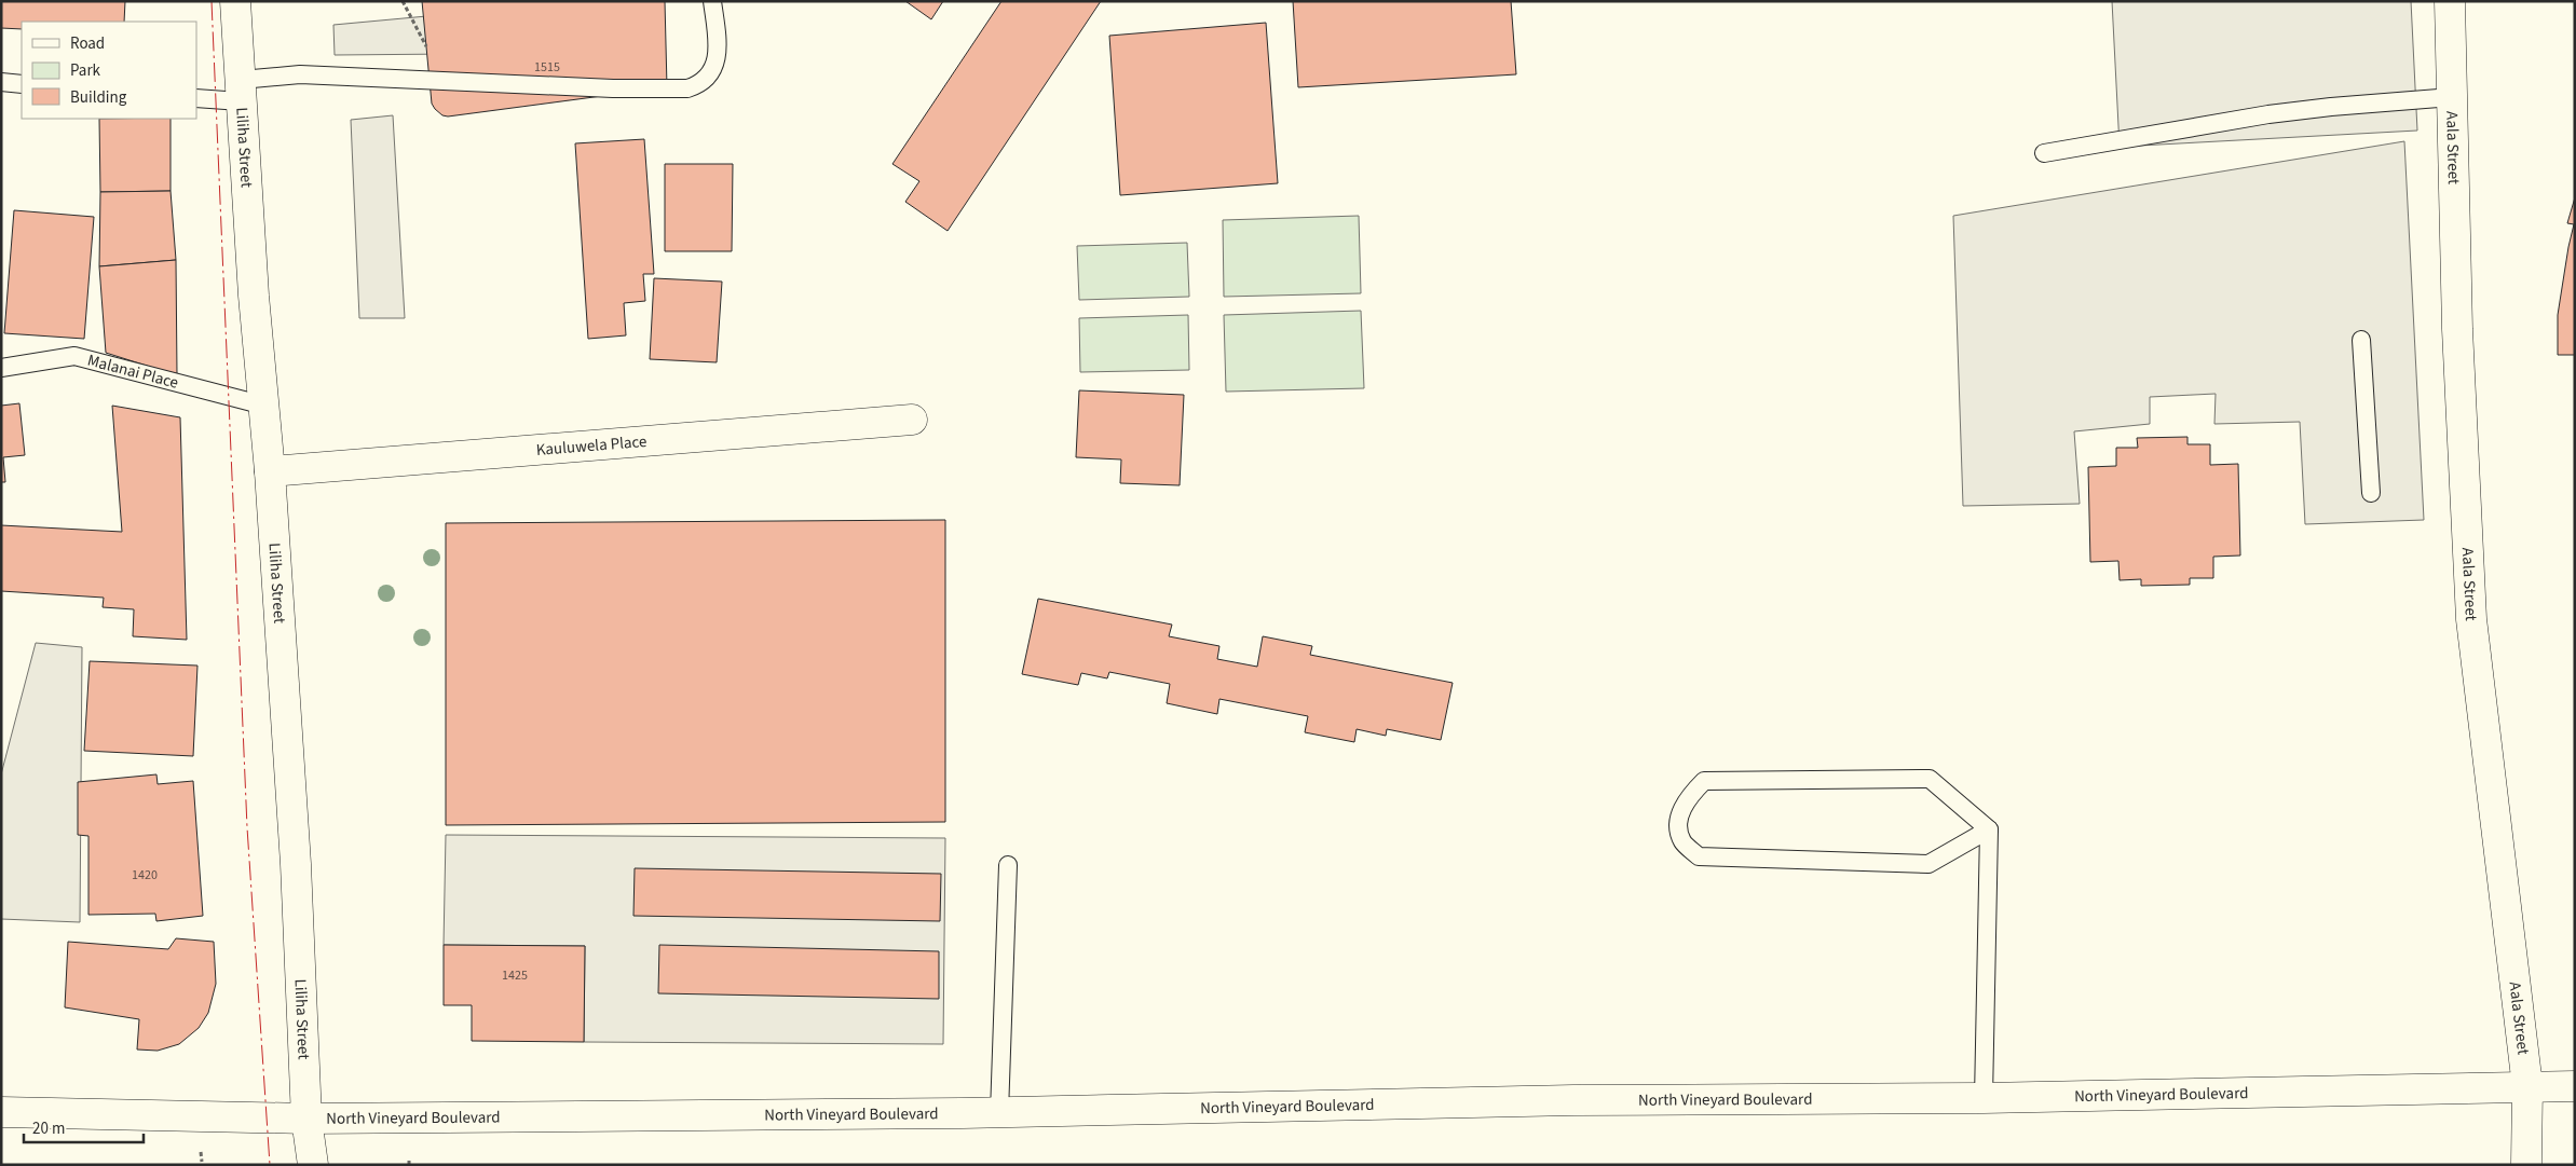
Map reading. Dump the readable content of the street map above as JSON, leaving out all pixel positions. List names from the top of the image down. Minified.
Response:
{"streets":{"main road":["Liliha Street","Aala Street","Kauluwela Place","North Vineyard Boulevard"],"lane":["Malanai Place"]},"crossings":[["Liliha Street","Malanai Place"],["Liliha Street","Kauluwela Place"],["Liliha Street","North Vineyard Boulevard"],["Aala Street","North Vineyard Boulevard"]],"house_numbers":["1515","1420","1425"],"legend":["Road","Park","Building"],"scale_bar":"20 m"}
